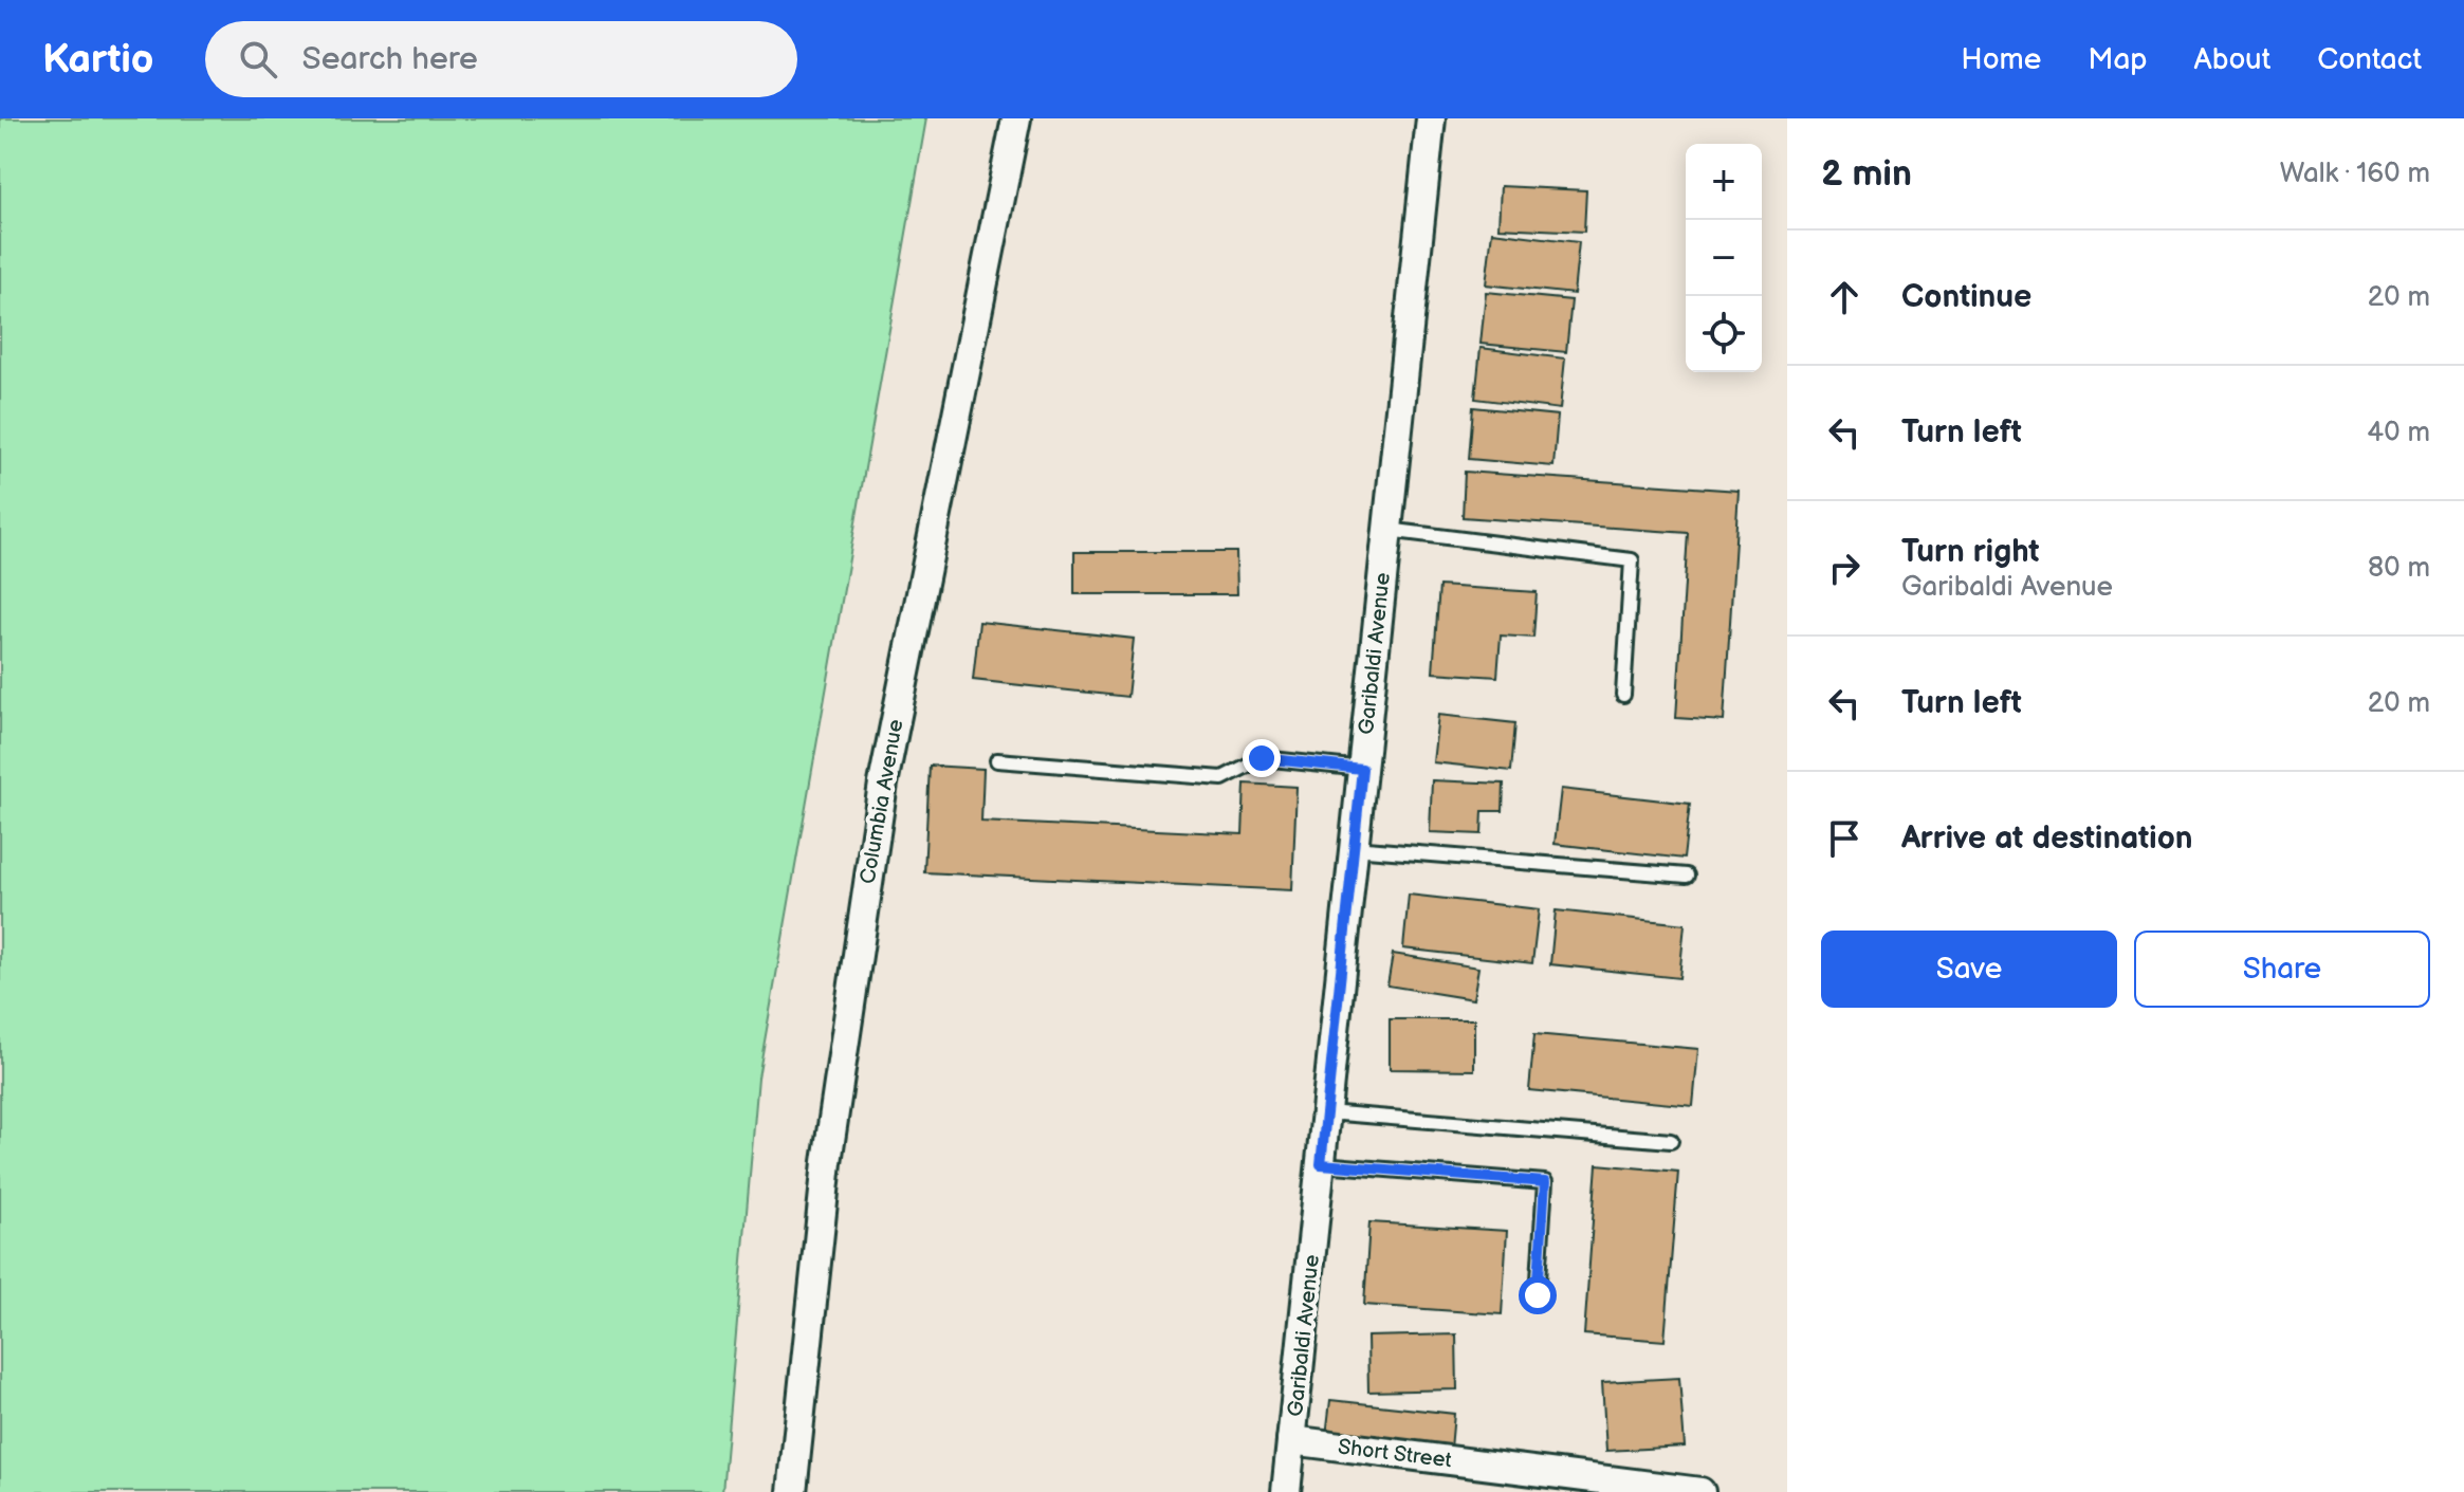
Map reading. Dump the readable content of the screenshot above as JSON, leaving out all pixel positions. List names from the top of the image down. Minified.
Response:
{"streets":{"street":["Garibaldi Avenue","Columbia Avenue","Short Street"]},"crossings":[["Garibaldi Avenue","Short Street"]],"page":{"header":"Kartio","search":"Search here","nav":["Home","Map","About","Contact"],"heading":["2 min","Walk · 160 m"],"map_buttons":["+","−"],"list":[["Continue","20 m"],["Turn left","40 m"],["Turn right","Garibaldi Avenue","80 m"],["Turn left","20 m"],"Arrive at destination"],"buttons":["Save","Share"]}}
